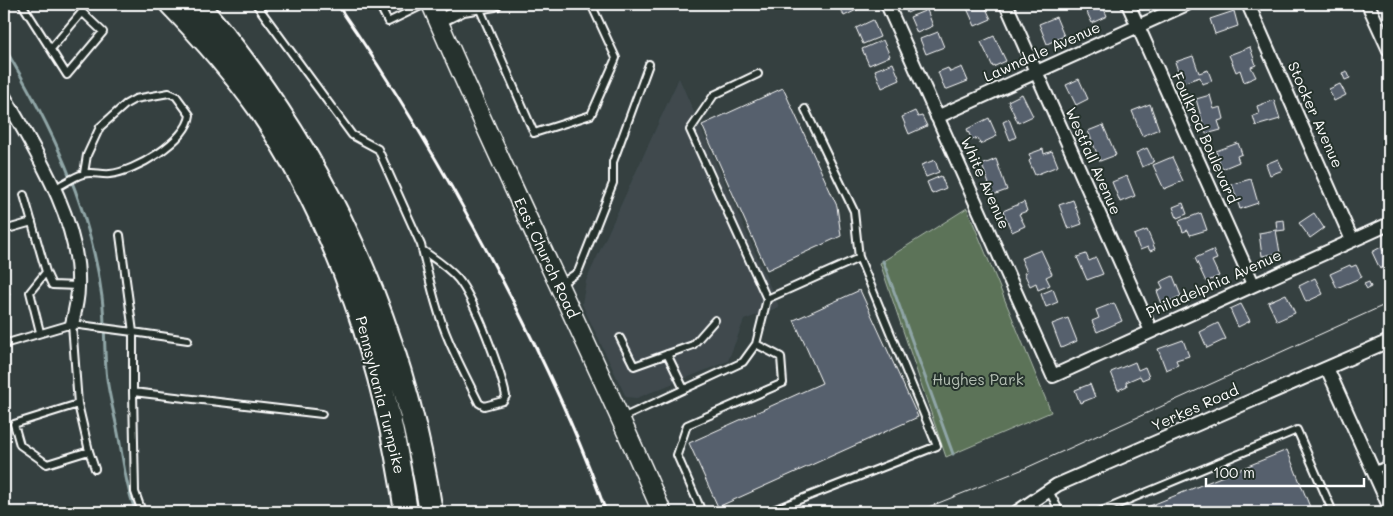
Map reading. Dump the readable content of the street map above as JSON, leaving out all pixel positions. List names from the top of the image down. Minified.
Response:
{"streets":{"highway":["Pennsylvania Turnpike"],"street":["Lawndale Avenue","Stocker Avenue","Foulkrod Boulevard","Westfall Avenue","White Avenue","East Church Road","Philadelphia Avenue","Yerkes Road"]},"crossings":[["Lawndale Avenue","Foulkrod Boulevard"],["Lawndale Avenue","Westfall Avenue"],["Lawndale Avenue","White Avenue"],["Stocker Avenue","Philadelphia Avenue"],["Foulkrod Boulevard","Philadelphia Avenue"],["Westfall Avenue","Philadelphia Avenue"],["White Avenue","Philadelphia Avenue"]],"parks":["Hughes Park"],"scale_bar":"100 m"}
